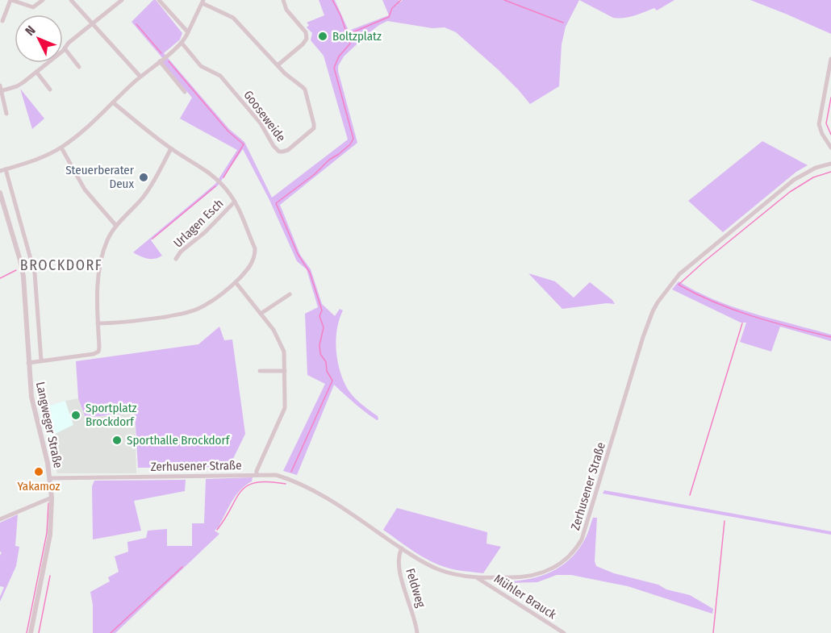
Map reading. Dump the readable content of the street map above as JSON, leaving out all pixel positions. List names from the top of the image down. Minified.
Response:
{"streets":{"street":["Gooseweide","Urlagen Esch","Langweger Straße","Zerhusener Straße","Feldweg","Mühler Brauck"]},"crossings":[["Langweger Straße","Zerhusener Straße"],["Zerhusener Straße","Feldweg"],["Zerhusener Straße","Mühler Brauck"]],"districts":["BROCKDORF"],"places":["Boltzplatz","Steuerberater Deux","Sportplatz Brockdorf","Sporthalle Brockdorf","Yakamoz"],"north":"top left"}
